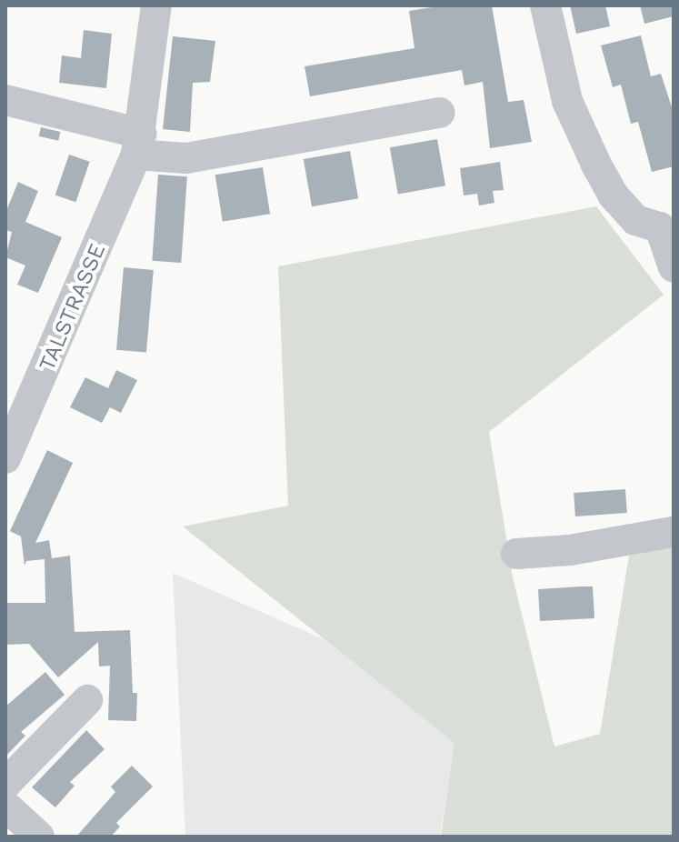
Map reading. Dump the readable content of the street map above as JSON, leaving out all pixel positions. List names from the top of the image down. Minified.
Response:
{"streets":{"street":["TALSTRASSE"]}}
